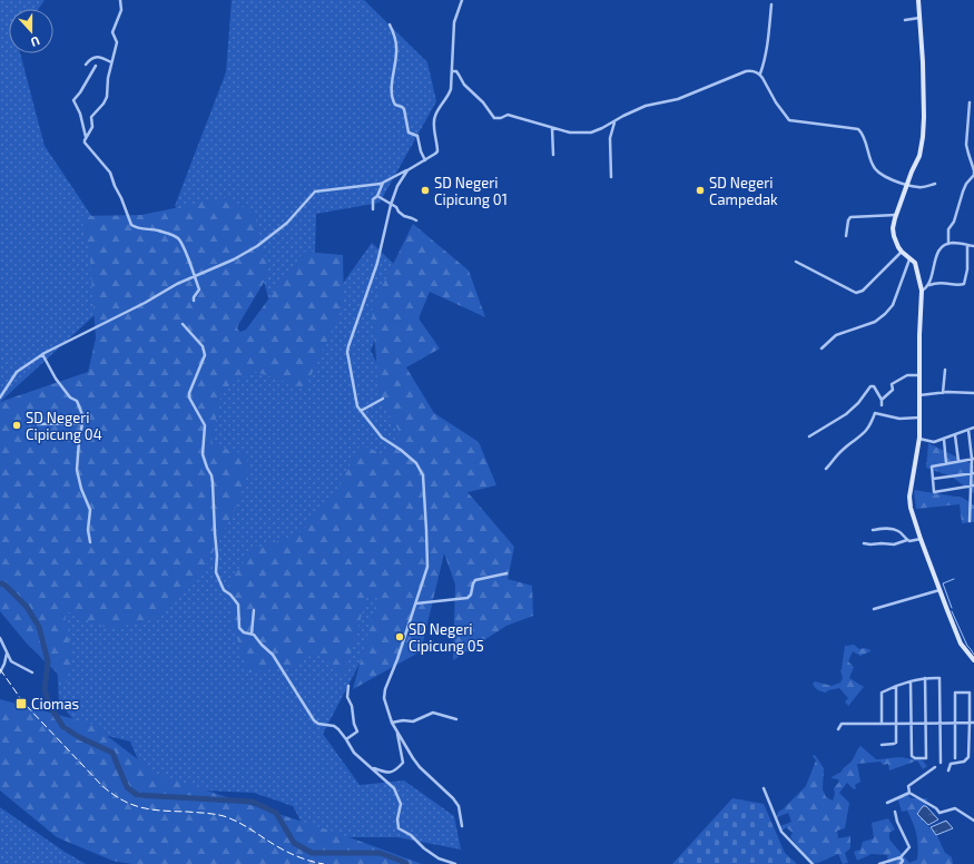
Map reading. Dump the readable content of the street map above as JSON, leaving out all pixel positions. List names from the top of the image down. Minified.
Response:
{"places":{"other":["SD Negeri Cipicung 01","SD Negeri Campedak","SD Negeri Cipicung 04","SD Negeri Cipicung 05"],"transit":["Ciomas"]},"north":"bottom"}
